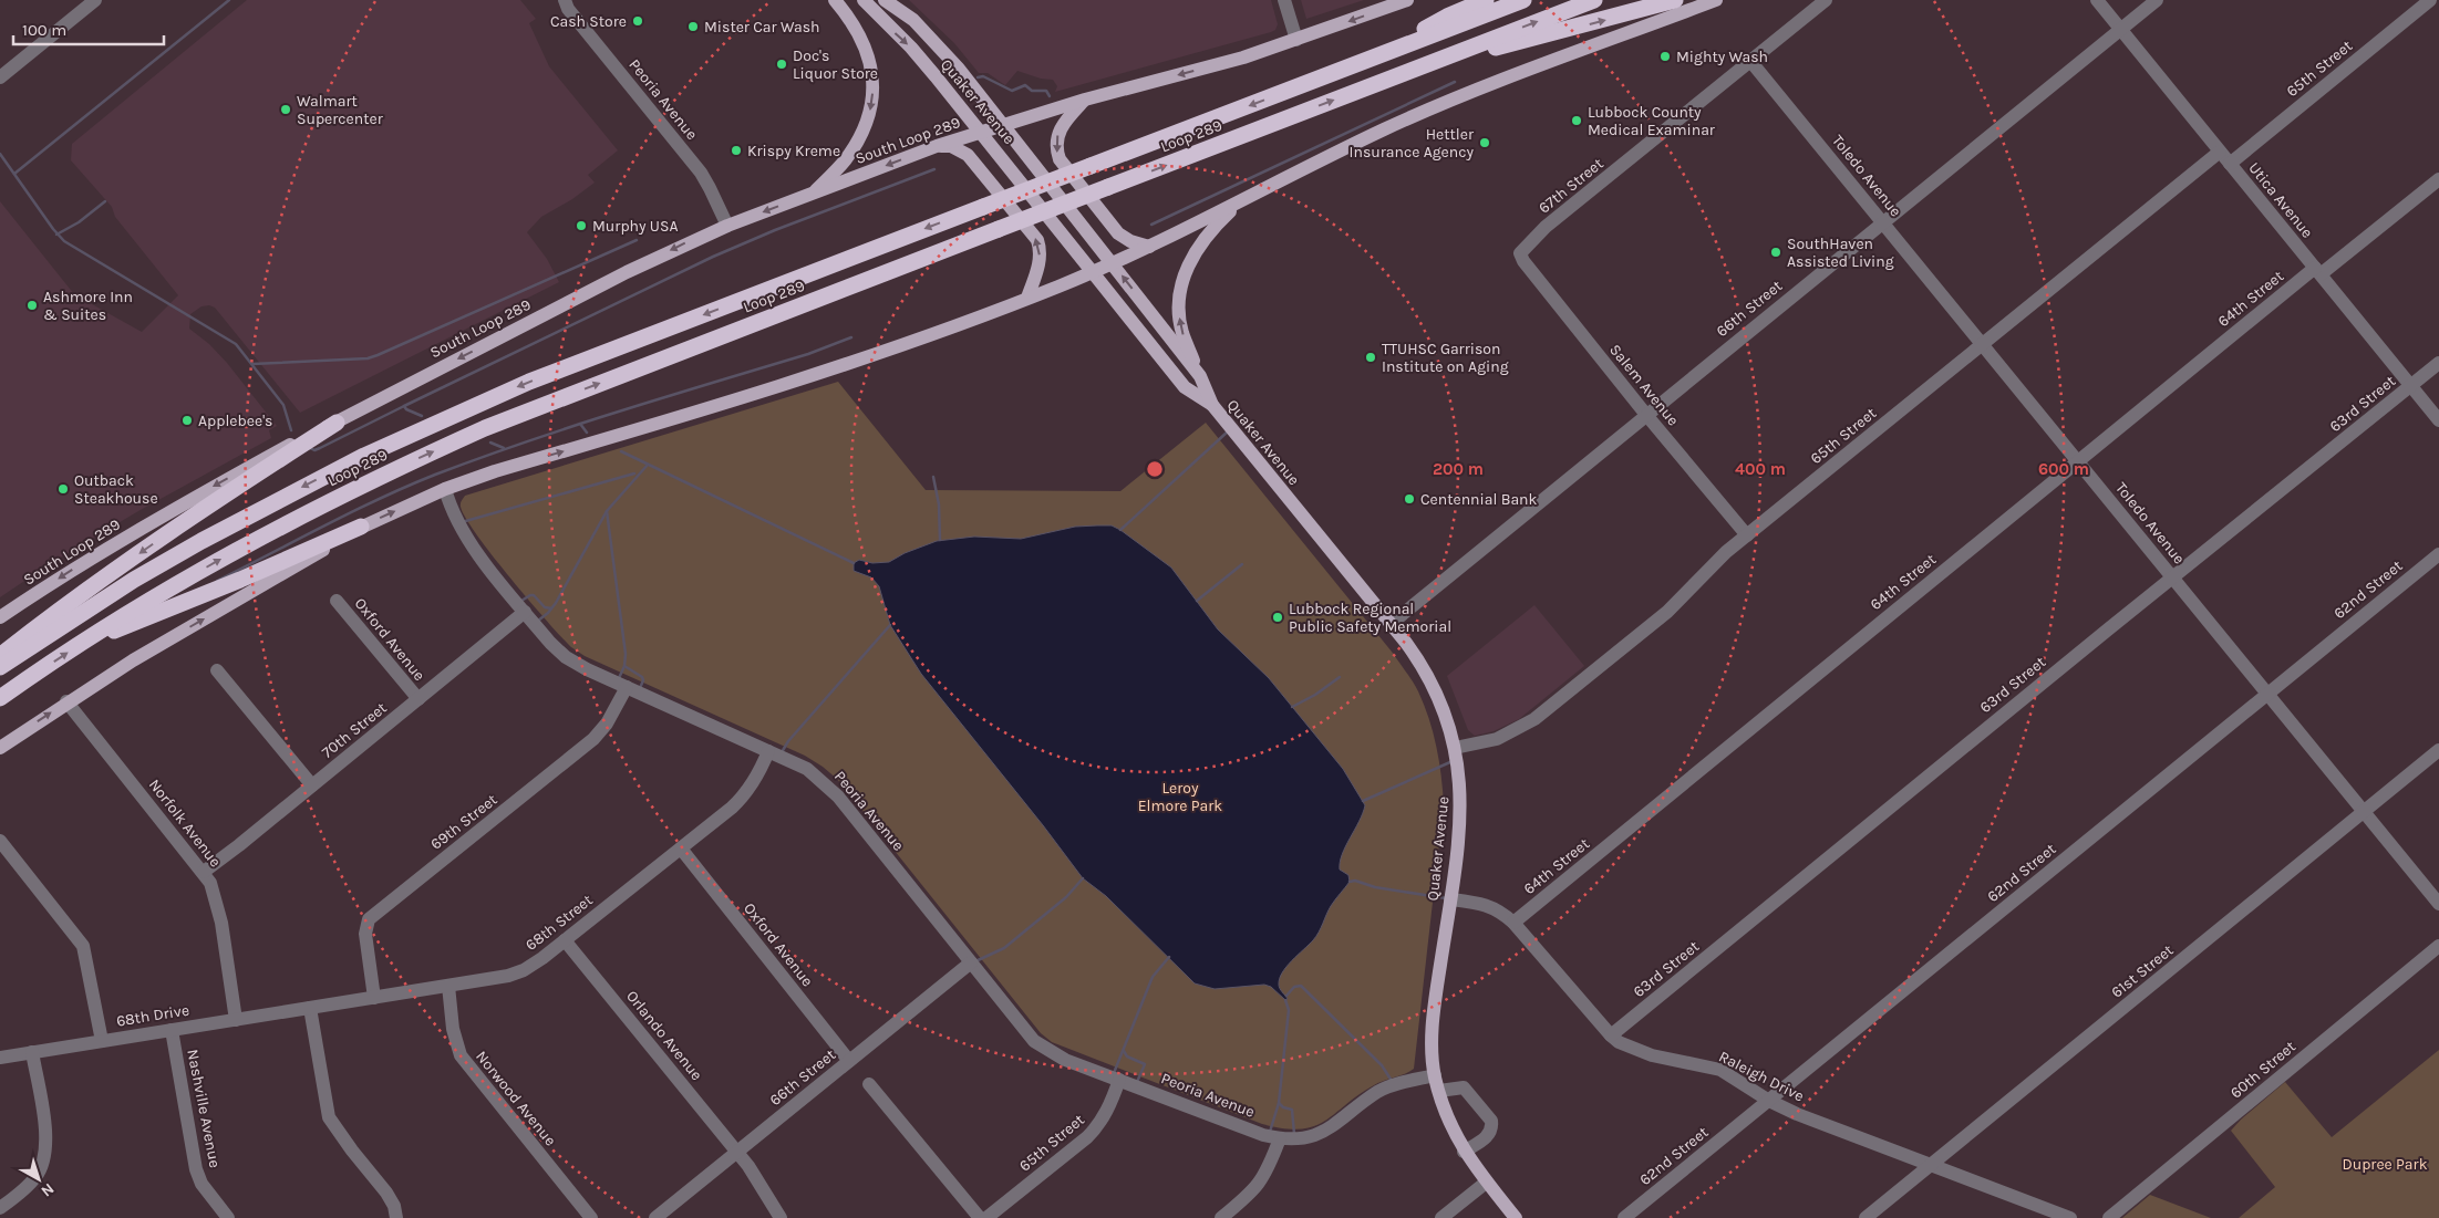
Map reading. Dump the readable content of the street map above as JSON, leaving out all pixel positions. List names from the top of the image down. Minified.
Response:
{"streets":{"highway":["Loop 289"],"main road":["Quaker Avenue","South Loop 289"],"street":["65th Street","Peoria Avenue","Toledo Avenue","67th Street","Utica Avenue","64th Street","66th Street","Salem Avenue","63rd Street","62nd Street","Oxford Avenue","70th Street","69th Street","Norfolk Avenue","68th Street","61st Street","68th Drive","Orlando Avenue","60th Street","Raleigh Drive","Norwood Avenue","Nashville Avenue"]},"crossings":[["65th Street","Peoria Avenue"],["65th Street","Quaker Avenue"],["65th Street","Toledo Avenue"],["65th Street","Utica Avenue"],["65th Street","Salem Avenue"],["Peoria Avenue","South Loop 289"],["Peoria Avenue","66th Street"],["Peoria Avenue","70th Street"],["Peoria Avenue","69th Street"],["Peoria Avenue","68th Street"],["Quaker Avenue","South Loop 289"],["Quaker Avenue","66th Street"],["Quaker Avenue","Raleigh Drive"],["Toledo Avenue","67th Street"],["Toledo Avenue","64th Street"],["Toledo Avenue","66th Street"],["Toledo Avenue","63rd Street"],["Toledo Avenue","62nd Street"],["Toledo Avenue","61st Street"],["67th Street","Salem Avenue"],["Utica Avenue","64th Street"],["Utica Avenue","66th Street"],["Utica Avenue","63rd Street"],["64th Street","Raleigh Drive"],["66th Street","Salem Avenue"],["66th Street","Oxford Avenue"],["66th Street","Orlando Avenue"],["63rd Street","Raleigh Drive"],["62nd Street","Raleigh Drive"],["Oxford Avenue","70th Street"],["Oxford Avenue","68th Street"],["70th Street","Norfolk Avenue"],["69th Street","68th Street"],["Norfolk Avenue","68th Drive"],["68th Street","68th Drive"],["68th Street","Orlando Avenue"],["68th Street","Norwood Avenue"],["61st Street","Raleigh Drive"],["68th Drive","Nashville Avenue"]],"parks":["Leroy Elmore Park","Dupree Park"],"places":["Cash Store","Mister Car Wash","Mighty Wash","Doc's Liquor Store","Walmart Supercenter","Lubbock County Medical Examinar","Hettler Insurance Agency","Krispy Kreme","Murphy USA","SouthHaven Assisted Living","Ashmore Inn & Suites","TTUHSC Garrison Institute on Aging","Applebee's","Outback Steakhouse","Centennial Bank","Lubbock Regional Public Safety Memorial"],"scale_bar":"100 m","north":"bottom right","rings":["200 m","400 m","600 m"]}
